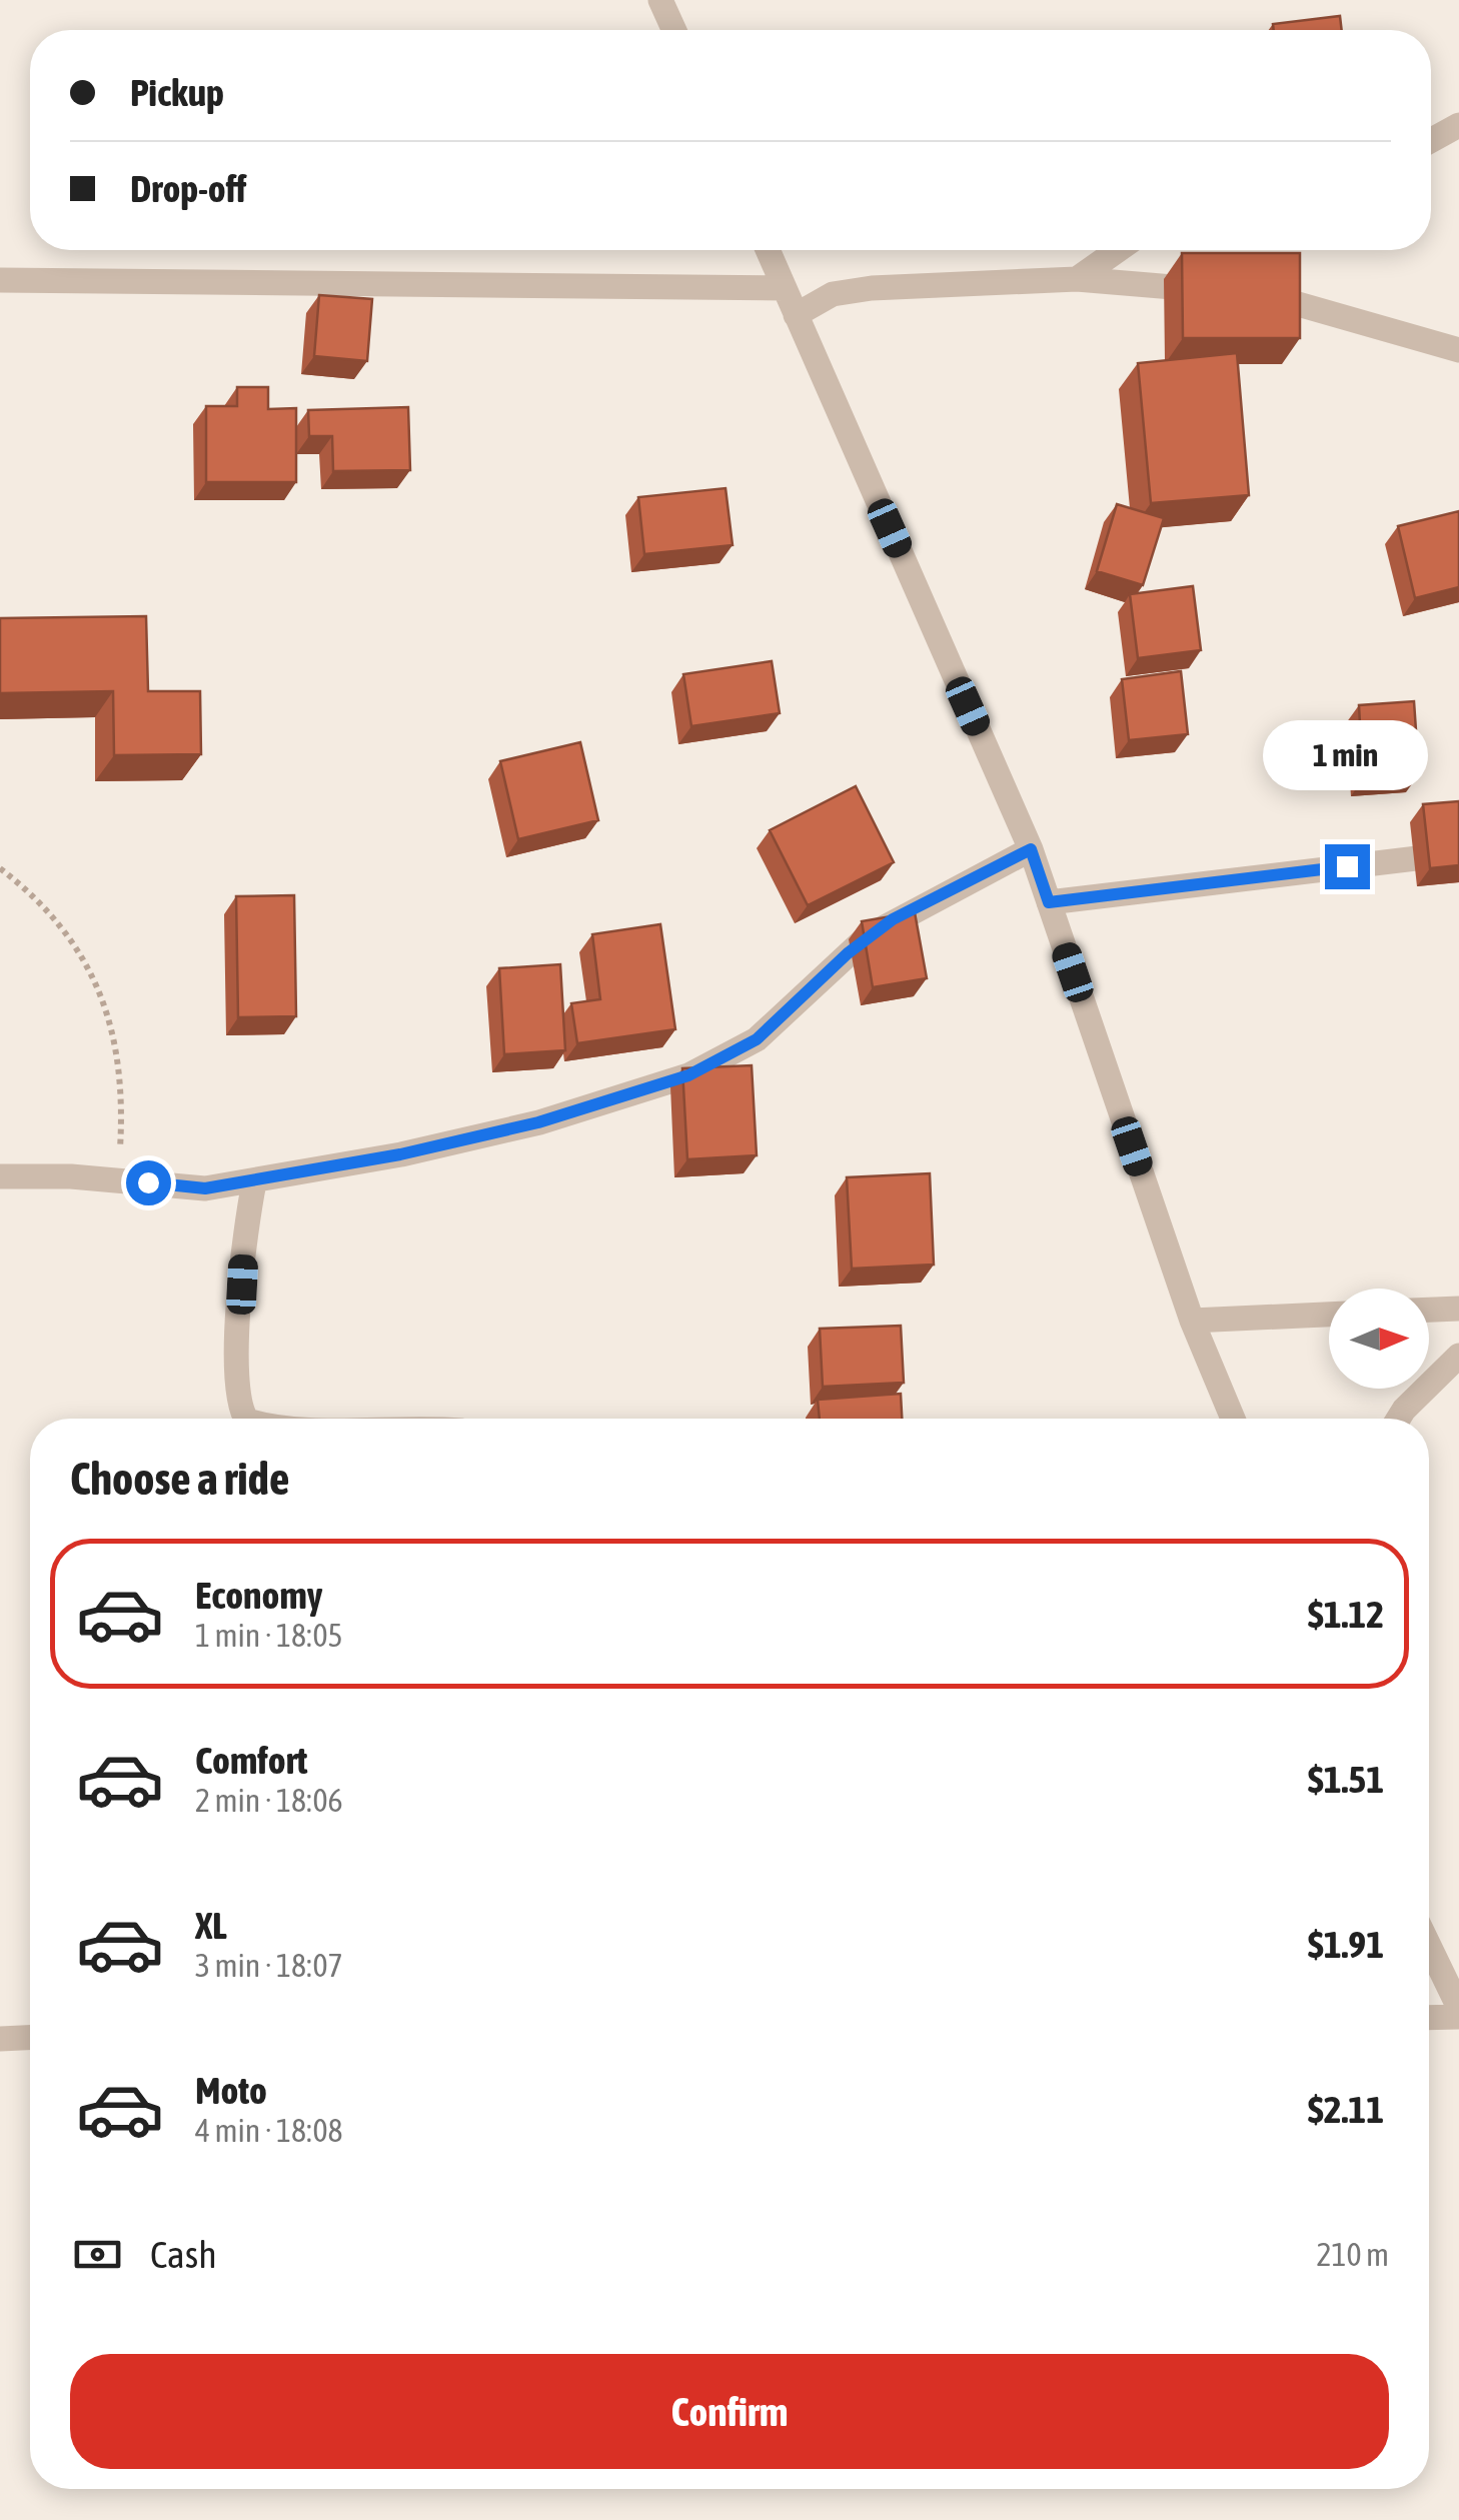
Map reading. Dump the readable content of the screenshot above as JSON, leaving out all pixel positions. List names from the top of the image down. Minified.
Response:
{"north":"right","page":{"banner":["Pickup","Drop-off"],"bubble":"1 min","heading":"Choose a ride","list":[{"name":"Economy","note":"1 min · 18:05","value":"$1.12"},{"name":"Comfort","note":"2 min · 18:06","value":"$1.51"},{"name":"XL","note":"3 min · 18:07","value":"$1.91"},{"name":"Moto","note":"4 min · 18:08","value":"$2.11"}],"pay":["Cash","210 m"],"buttons":"Confirm"}}
